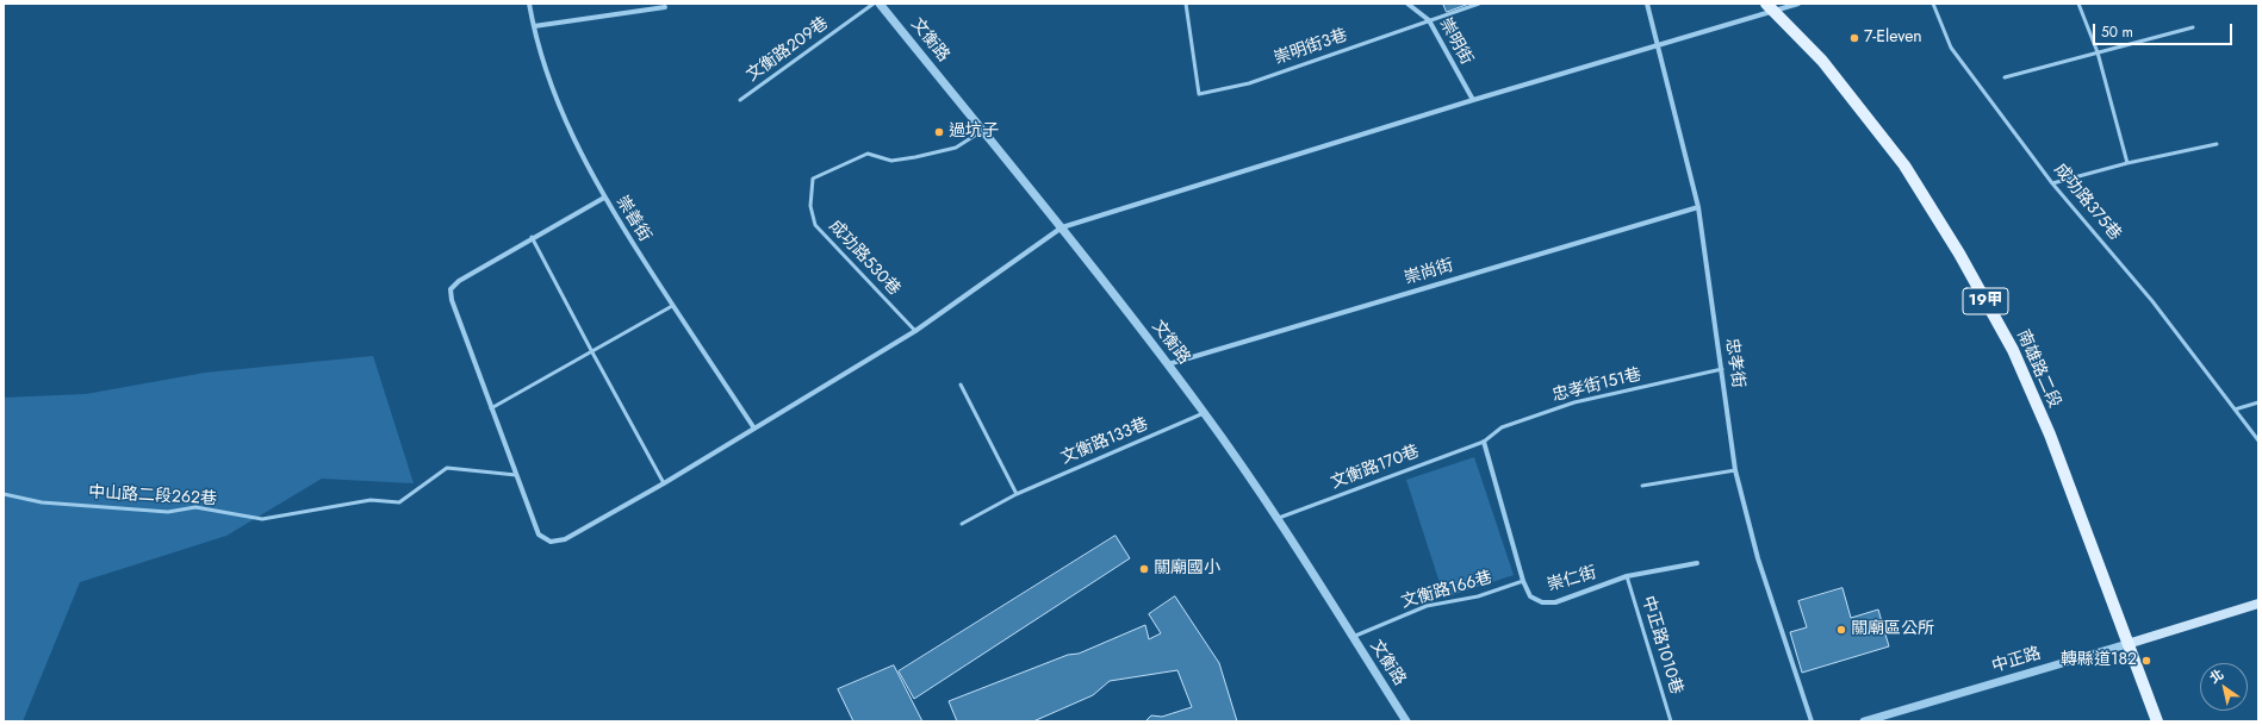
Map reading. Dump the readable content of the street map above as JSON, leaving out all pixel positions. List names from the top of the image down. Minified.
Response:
{"streets":{"main road":["19甲","南雄路二段","中正路"],"street":["文衡路","崇明街","崇善街","崇尚街","忠孝街","崇仁街"],"lane":["崇明街3巷","文衡路209巷","成功路375巷","成功路530巷","忠孝街151巷","文衡路133巷","文衡路170巷","中山路二段262巷","文衡路166巷","中正路1010巷"]},"crossings":[["文衡路","成功路530巷"],["文衡路","崇尚街"],["文衡路","文衡路133巷"],["文衡路","文衡路170巷"],["文衡路","文衡路166巷"],["崇明街","崇明街3巷"],["崇尚街","忠孝街"],["忠孝街","忠孝街151巷"],["南雄路二段","中正路"],["忠孝街151巷","文衡路170巷"],["忠孝街151巷","崇仁街"],["文衡路170巷","崇仁街"],["崇仁街","文衡路166巷"],["崇仁街","中正路1010巷"]],"places":["7-Eleven","過坑子","關廟國小","關廟區公所","轉縣道182"],"scale_bar":"50 m","north":"top left"}
